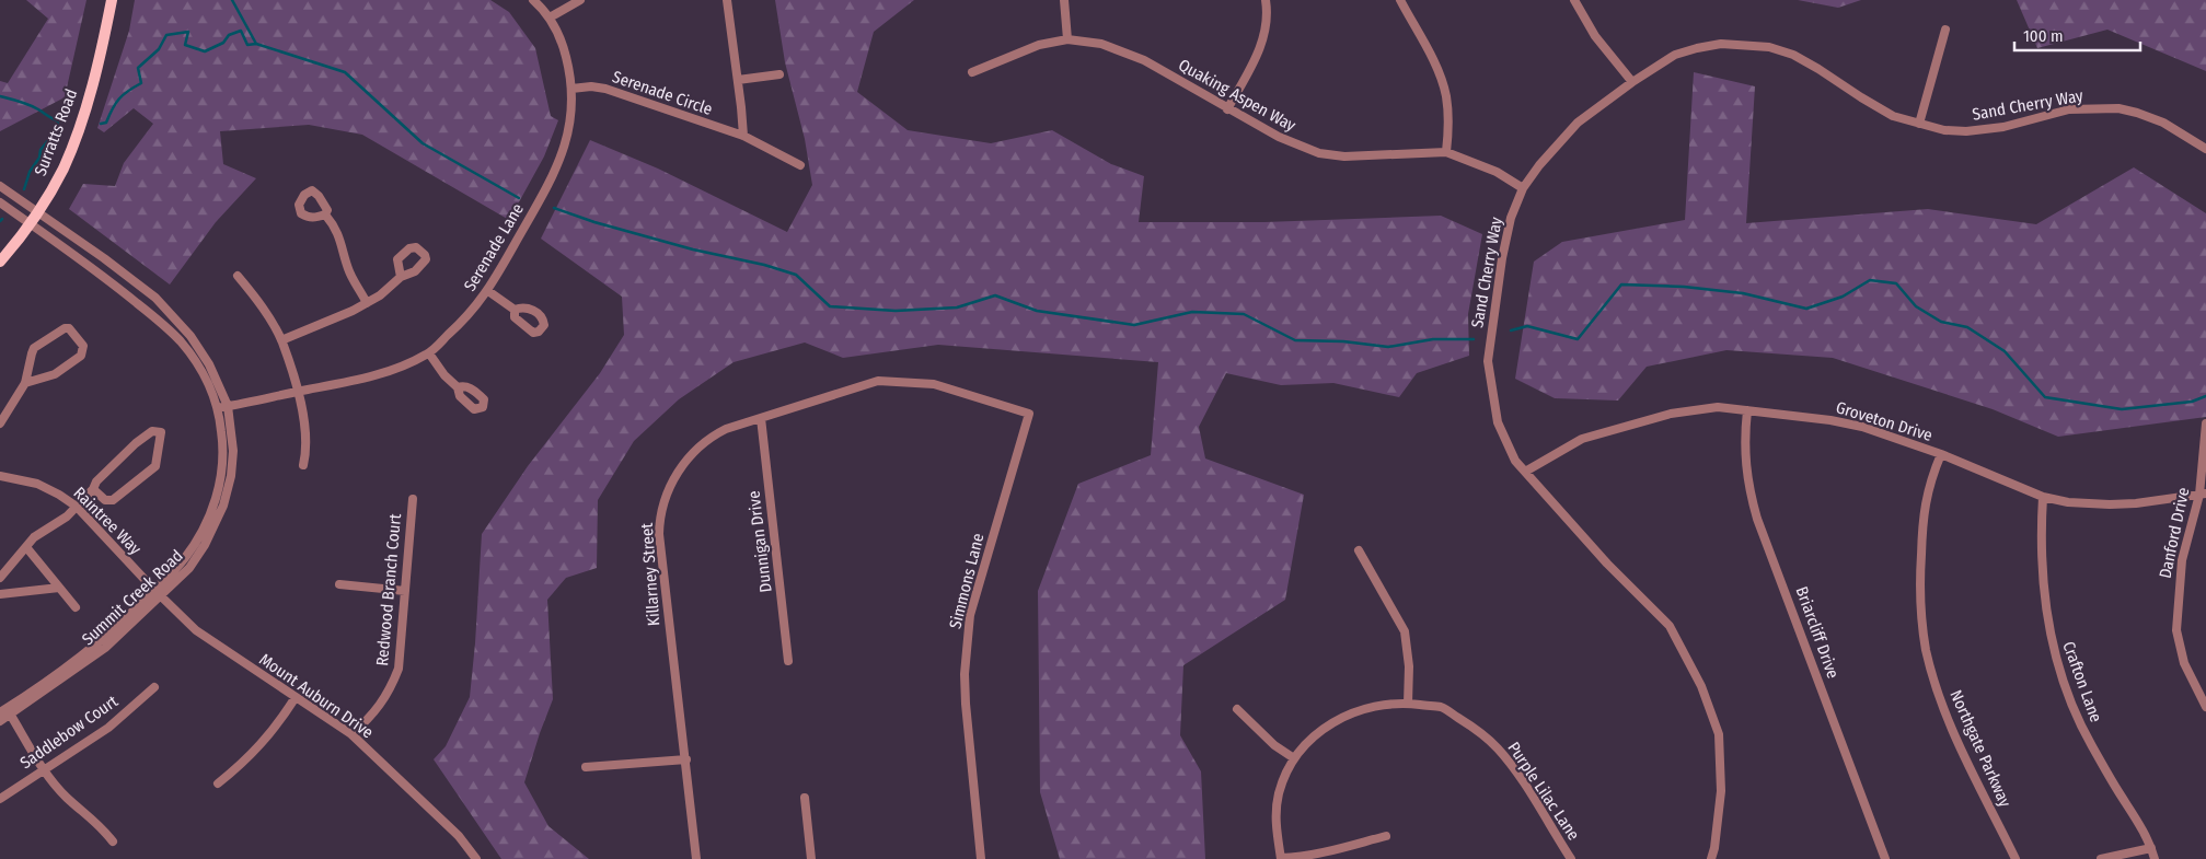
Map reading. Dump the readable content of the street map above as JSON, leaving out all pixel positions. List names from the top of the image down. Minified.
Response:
{"streets":{"main road":["Surratts Road"],"street":["Serenade Circle","Quaking Aspen Way","Sand Cherry Way","Serenade Lane","Groveton Drive","Raintree Way","Danford Drive","Dunnigan Drive","Killarney Street","Simmons Lane","Redwood Branch Court","Summit Creek Road","Briarcliff Drive","Crafton Lane","Mount Auburn Drive","Saddlebow Court","Northgate Parkway","Purple Lilac Lane"]},"crossings":[["Serenade Circle","Serenade Lane"],["Quaking Aspen Way","Sand Cherry Way"],["Sand Cherry Way","Groveton Drive"],["Surratts Road","Summit Creek Road"],["Serenade Lane","Summit Creek Road"],["Groveton Drive","Danford Drive"],["Groveton Drive","Briarcliff Drive"],["Groveton Drive","Crafton Lane"],["Groveton Drive","Northgate Parkway"],["Raintree Way","Summit Creek Road"],["Raintree Way","Mount Auburn Drive"],["Dunnigan Drive","Killarney Street"],["Killarney Street","Simmons Lane"],["Redwood Branch Court","Mount Auburn Drive"],["Summit Creek Road","Mount Auburn Drive"]],"scale_bar":"100 m"}
